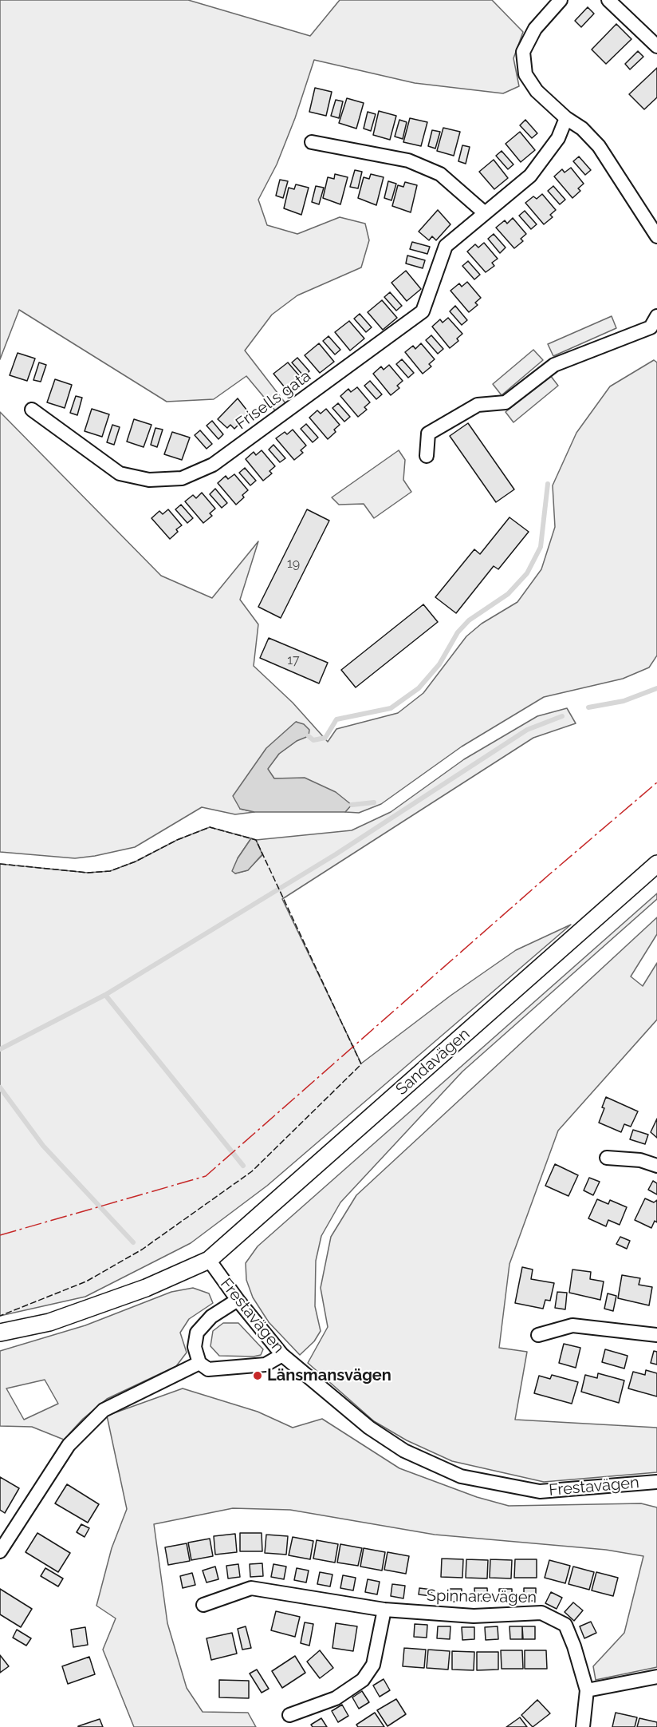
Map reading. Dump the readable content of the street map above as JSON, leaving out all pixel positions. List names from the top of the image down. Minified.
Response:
{"streets":{"street":["Frisells gata","Sandavägen","Frestavägen","Spinnarevägen"]},"crossings":[["Sandavägen","Frestavägen"]],"places":["Länsmansvägen"],"house_numbers":["19","17"]}
